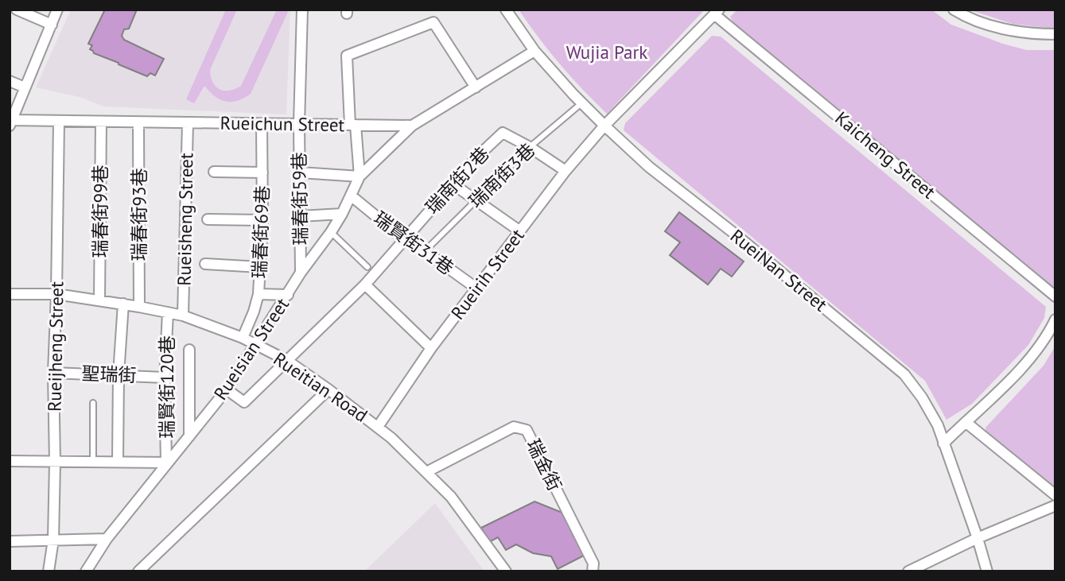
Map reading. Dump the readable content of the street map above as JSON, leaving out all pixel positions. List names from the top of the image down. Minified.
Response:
{"streets":{"street":["Rueichun Street","Kaicheng Street","瑞南街2巷","瑞春街59巷","瑞春街99巷","瑞春街93巷","Rueisheng Street","瑞春街69巷","瑞賢街31巷","RueiNan Street","Rueirih Street","Rueijheng Street","Rueisian Street","聖瑞街","瑞賢街120巷","Rueitian Road","瑞金街"],"lane":["瑞南街3巷"]},"crossings":[["Rueichun Street","瑞春街59巷"],["Rueichun Street","瑞春街99巷"],["Rueichun Street","瑞春街93巷"],["Rueichun Street","Rueisheng Street"],["Rueichun Street","瑞春街69巷"],["Rueichun Street","Rueijheng Street"],["Rueichun Street","Rueisian Street"],["Kaicheng Street","Rueirih Street"],["瑞南街3巷","瑞南街2巷"],["瑞南街3巷","瑞賢街31巷"],["瑞南街3巷","RueiNan Street"],["瑞南街2巷","瑞賢街31巷"],["瑞南街2巷","Rueirih Street"],["瑞南街2巷","Rueisian Street"],["瑞南街2巷","Rueitian Road"],["瑞春街59巷","Rueisian Street"],["瑞春街99巷","Rueitian Road"],["瑞春街93巷","Rueitian Road"],["Rueisheng Street","Rueitian Road"],["瑞春街69巷","Rueitian Road"],["瑞賢街31巷","Rueirih Street"],["瑞賢街31巷","Rueisian Street"],["RueiNan Street","Rueirih Street"],["Rueirih Street","Rueitian Road"],["Rueijheng Street","聖瑞街"],["Rueijheng Street","Rueitian Road"],["Rueisian Street","瑞賢街120巷"],["Rueisian Street","Rueitian Road"],["聖瑞街","瑞賢街120巷"],["瑞賢街120巷","Rueitian Road"],["Rueitian Road","瑞金街"]],"parks":["Wujia Park"]}
